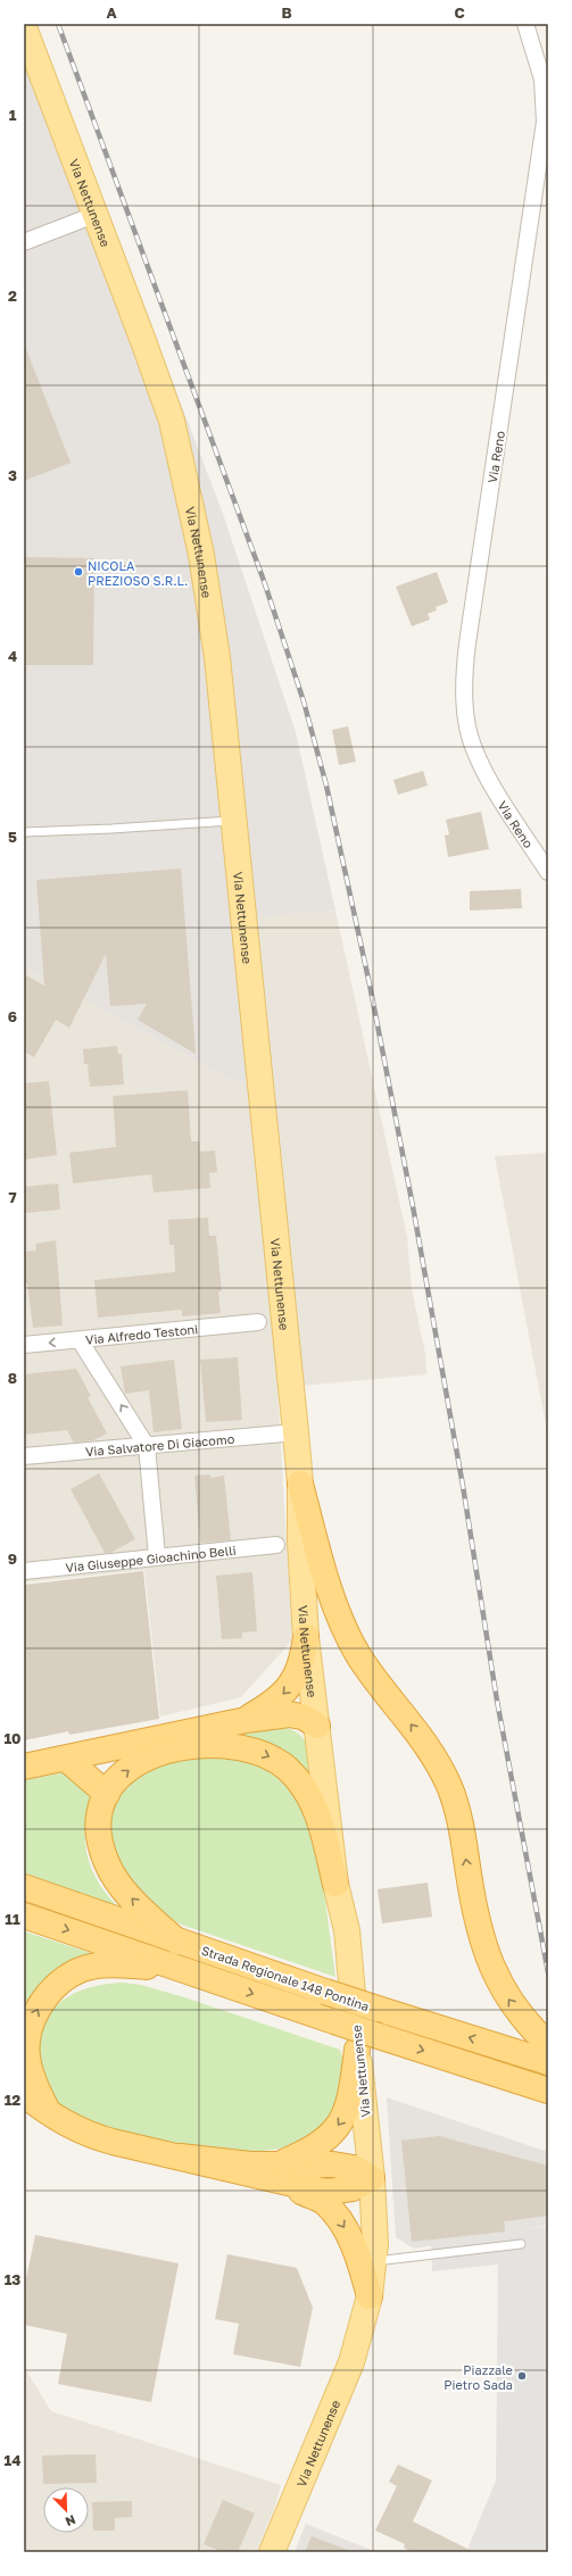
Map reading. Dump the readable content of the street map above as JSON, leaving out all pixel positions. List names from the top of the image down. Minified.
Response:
{"streets":{"highway":["Strada Regionale 148 Pontina"],"main road":["Via Nettunense"],"street":["Via Reno","Via Alfredo Testoni","Via Salvatore Di Giacomo","Via Giuseppe Gioachino Belli"]},"crossings":[["Via Nettunense","Via Salvatore Di Giacomo"]],"places":["NICOLA PREZIOSO S.R.L.","Piazzale Pietro Sada"],"north":"bottom right","grid":{"columns":["A","B","C"],"rows":["1","2","3","4","5","6","7","8","9","10","11","12","13","14"]}}
